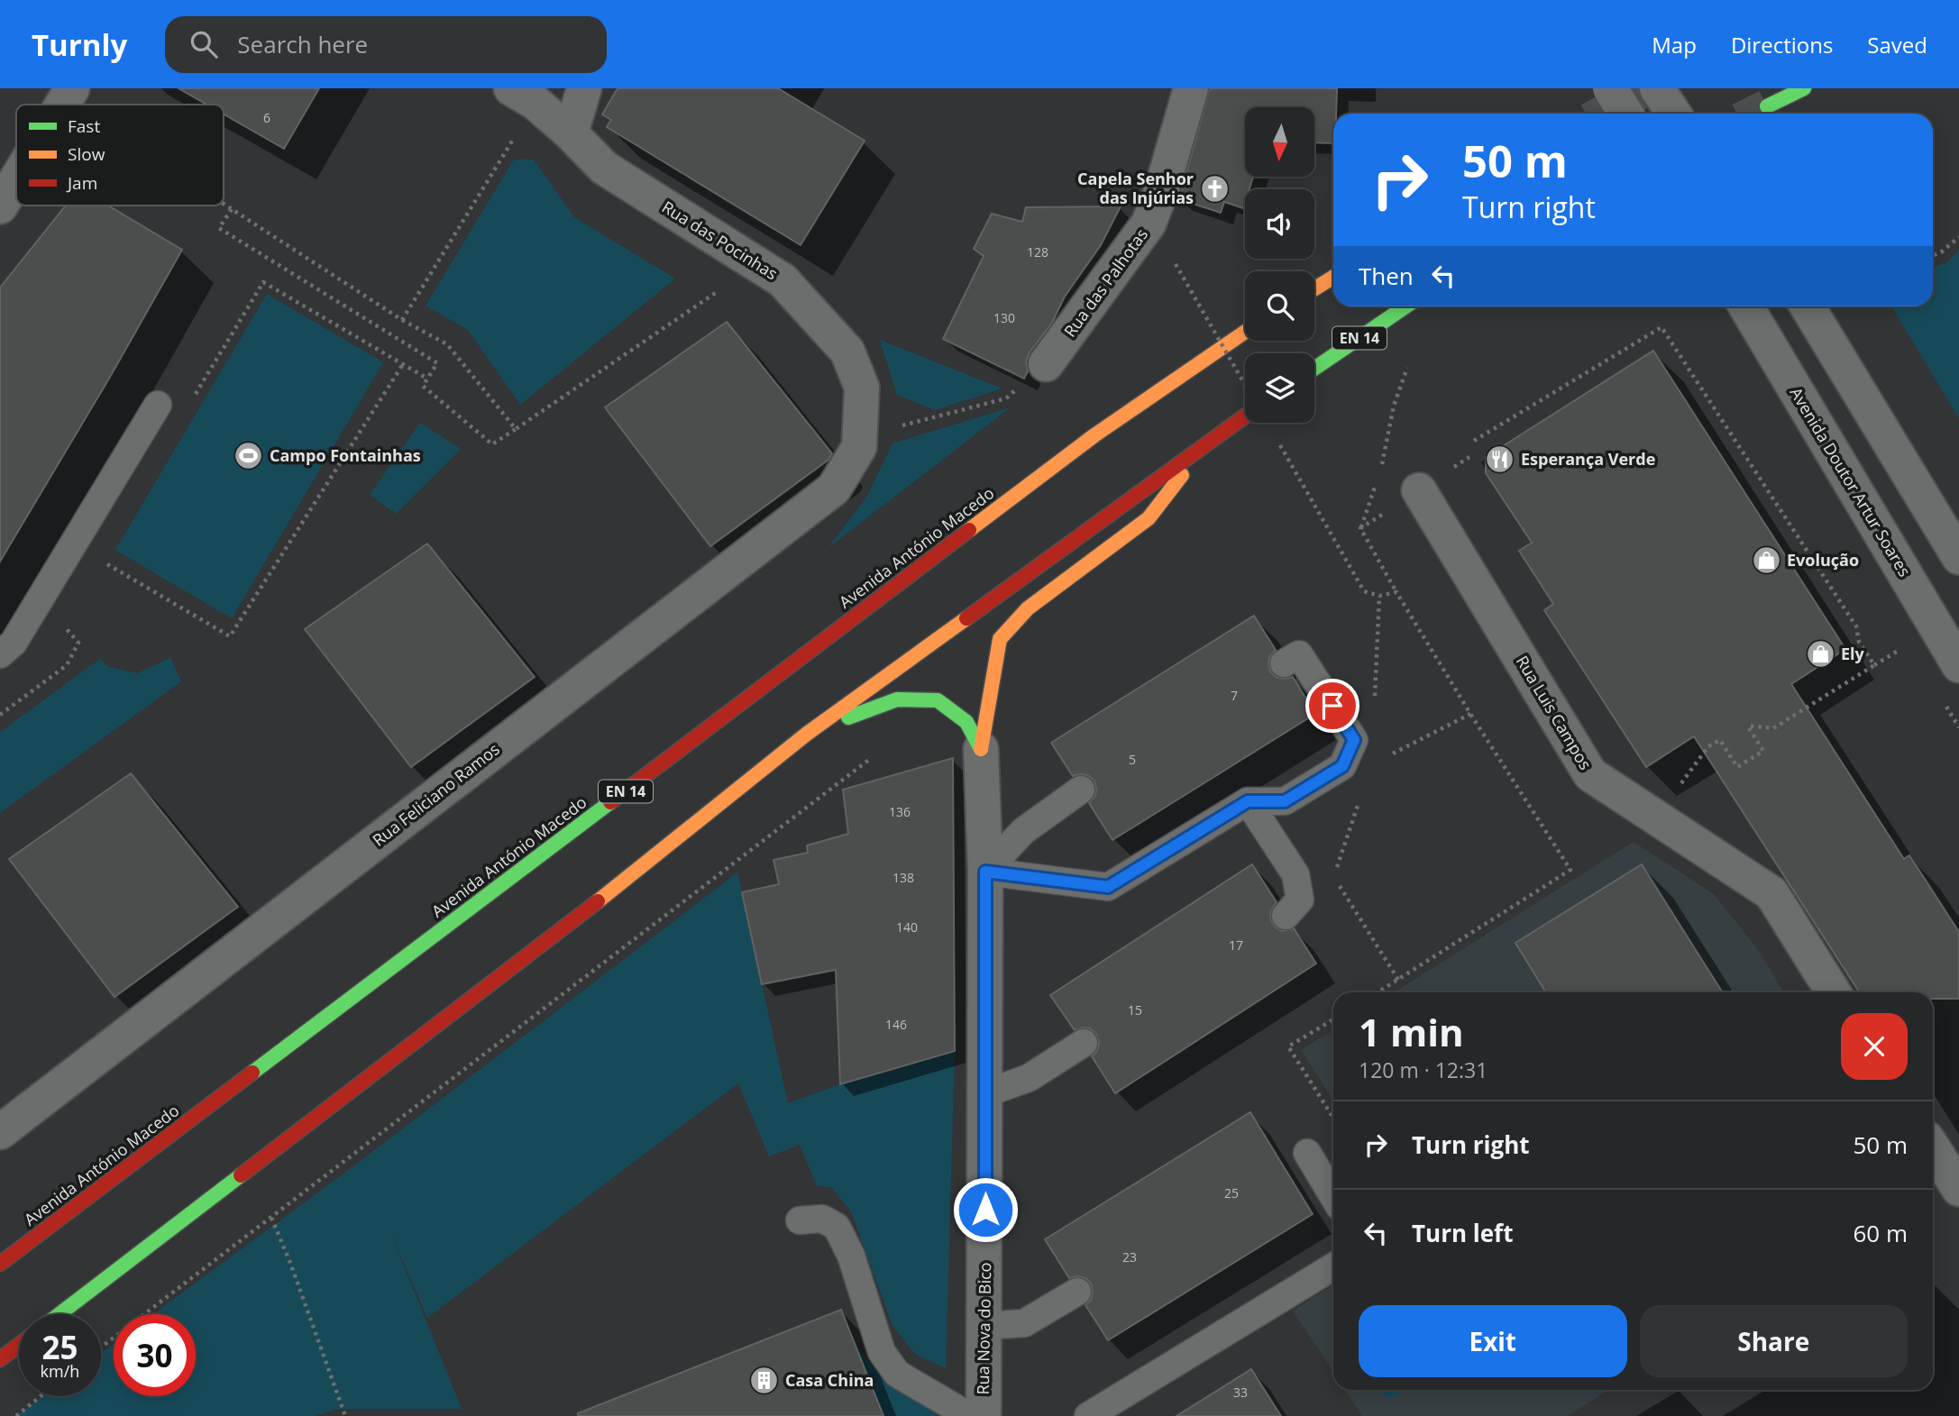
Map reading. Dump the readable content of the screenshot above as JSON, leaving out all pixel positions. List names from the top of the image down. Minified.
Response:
{"streets":{"highway":["EN 14","Avenida António Macedo"],"street":["Rua das Pocinhas","Rua das Palhotas","Avenida Doutor Artur Soares","Rua Luis Campos","Rua Feliciano Ramos","Rua Nova do Bico"]},"crossings":[["Rua das Pocinhas","Rua Feliciano Ramos"]],"places":{"church":["Capela Senhor das Injúrias"],"sports":["Campo Fontainhas"],"restaurant":["Esperança Verde"],"shop":["Evolução","Ely"],"building":["Casa China"]},"house_numbers":["6","128","130","7","5","136","138","140","17","15","146","25","23","33"],"legend":["Fast","Slow","Jam"],"north":"bottom","page":{"header":"Turnly","search":"Search here","nav":["Map","Directions","Saved"],"turn":["50 m","Turn right"],"then":"Then","heading":["1 min","120 m · 12:31"],"list":[{"name":"Turn right","value":"50 m"},{"name":"Turn left","value":"60 m"}],"buttons":["Exit","Share"],"speed":"25 km/h","limit":"30"}}
